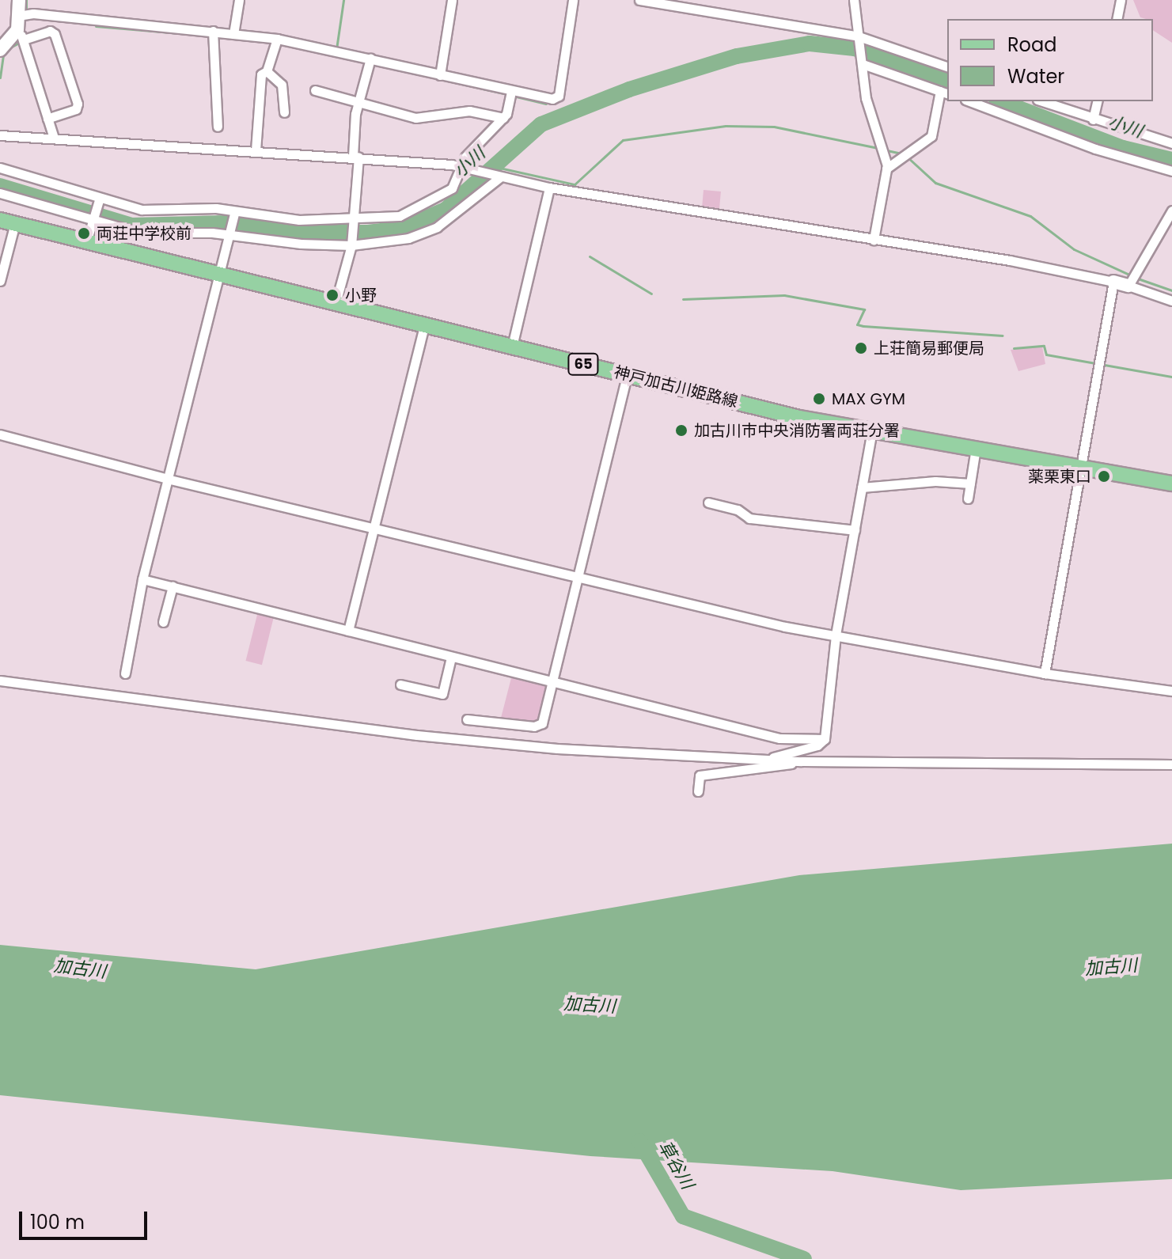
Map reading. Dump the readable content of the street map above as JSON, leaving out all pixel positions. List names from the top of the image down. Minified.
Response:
{"streets":{"main road":["65","神戸加古川姫路線"]},"water":["小川","加古川","草谷川"],"places":["両荘中学校前","小野","上荘簡易郵便局","MAX GYM","加古川市中央消防署両荘分署","薬栗東口"],"legend":["Road","Water"],"scale_bar":"100 m"}
